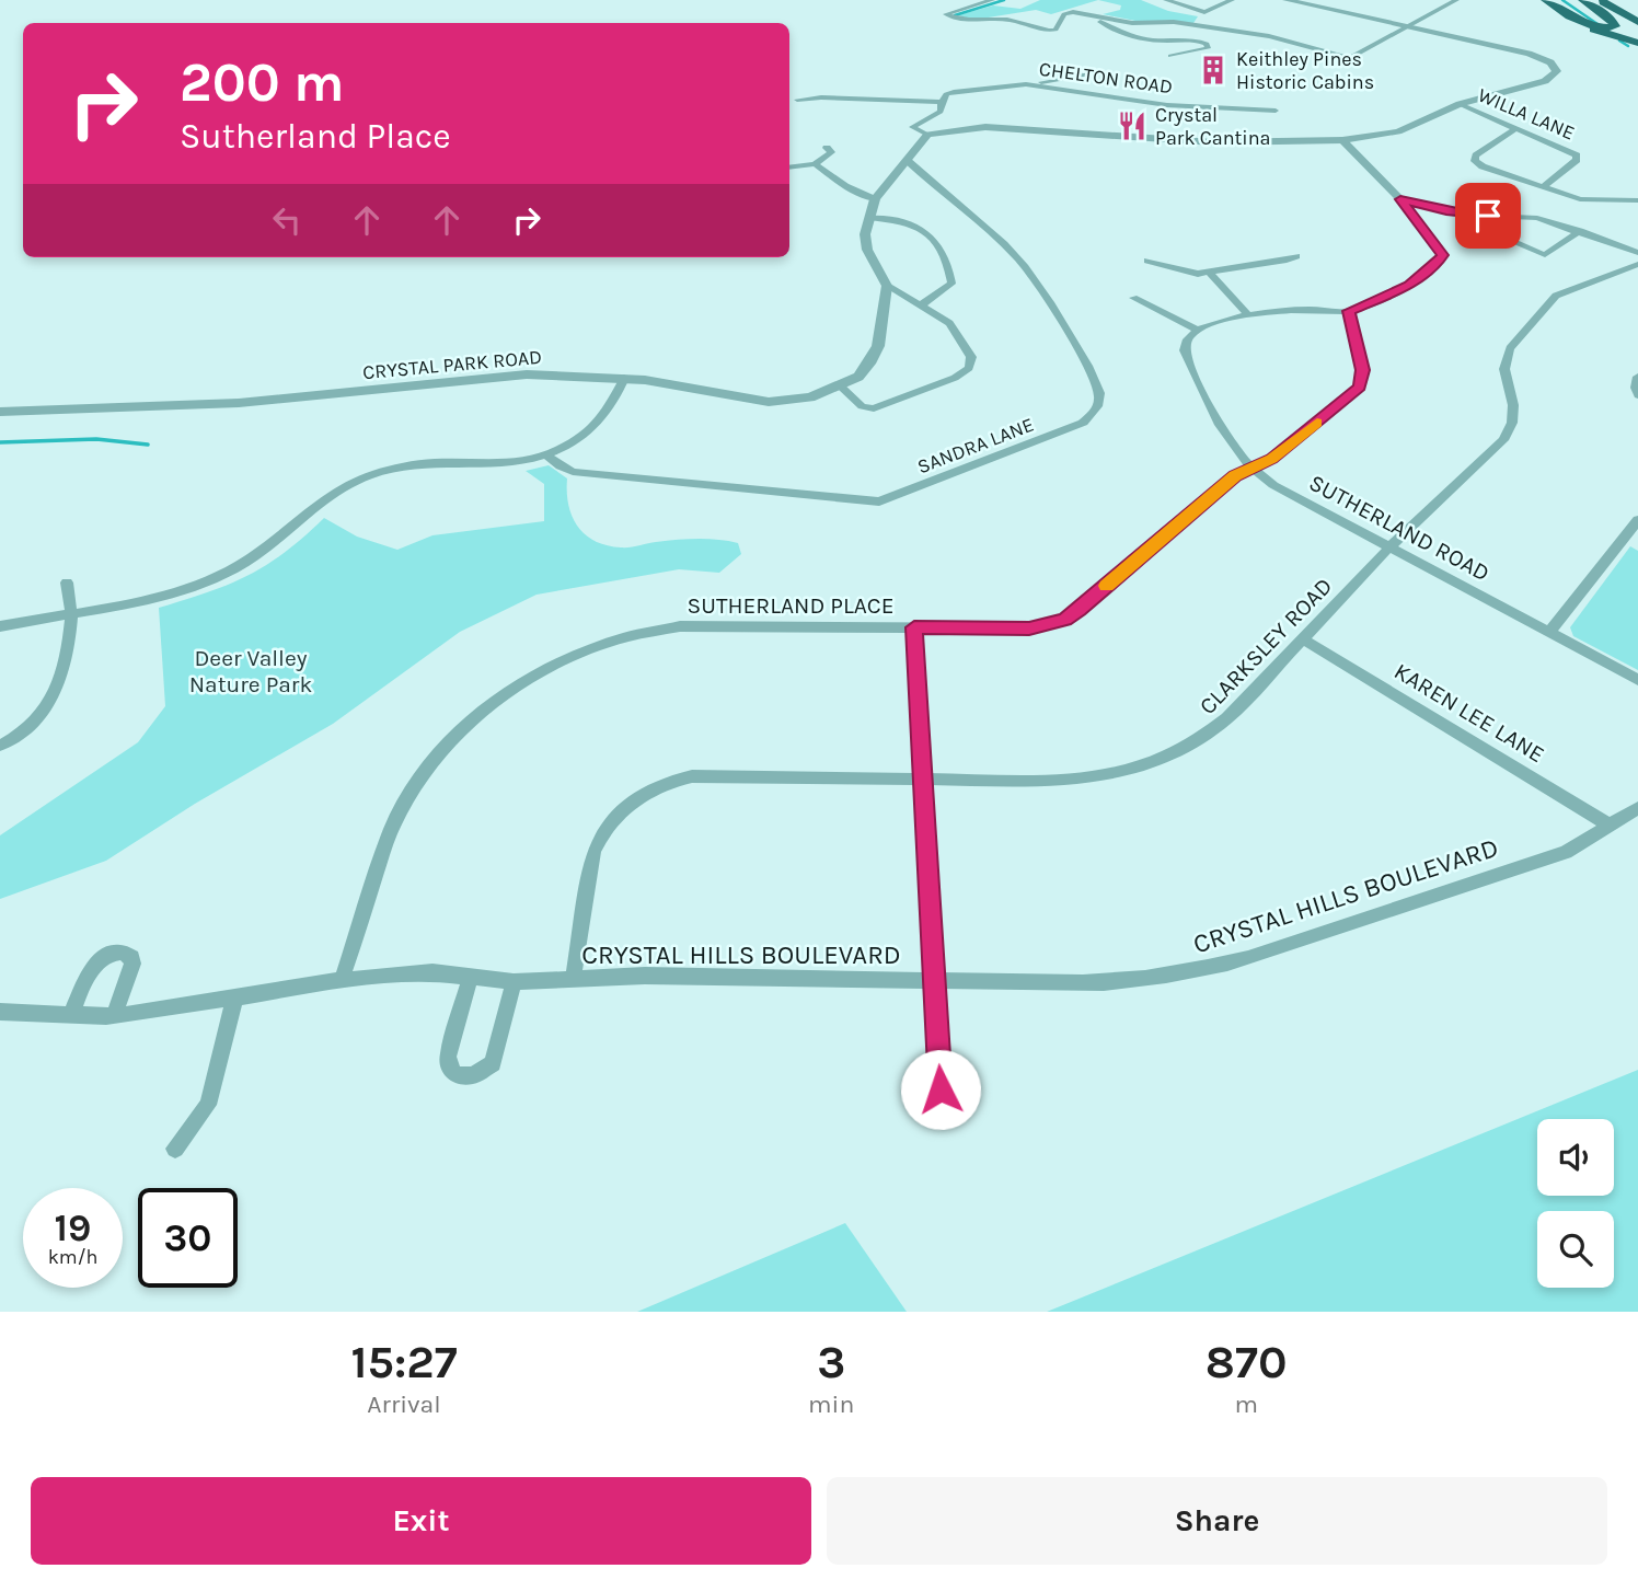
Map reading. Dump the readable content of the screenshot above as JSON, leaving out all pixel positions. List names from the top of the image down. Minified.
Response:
{"streets":{"street":["CHELTON ROAD","WILLA LANE","CRYSTAL PARK ROAD","SANDRA LANE","SUTHERLAND ROAD","SUTHERLAND PLACE","CLARKSLEY ROAD","KAREN LEE LANE","CRYSTAL HILLS BOULEVARD"]},"crossings":[["SUTHERLAND ROAD","SUTHERLAND PLACE"],["SUTHERLAND ROAD","CLARKSLEY ROAD"],["SUTHERLAND PLACE","CRYSTAL HILLS BOULEVARD"],["CLARKSLEY ROAD","KAREN LEE LANE"],["CLARKSLEY ROAD","CRYSTAL HILLS BOULEVARD"],["KAREN LEE LANE","CRYSTAL HILLS BOULEVARD"]],"parks":["Deer Valley Nature Park"],"places":{"building":["Keithley Pines Historic Cabins"],"restaurant":["Crystal Park Cantina"]},"page":{"turn":["200 m","Sutherland Place"],"speed":"19 km/h","limit":"30","eta":["15:27","Arrival","3","min","870","m"],"buttons":["Exit","Share"]}}
